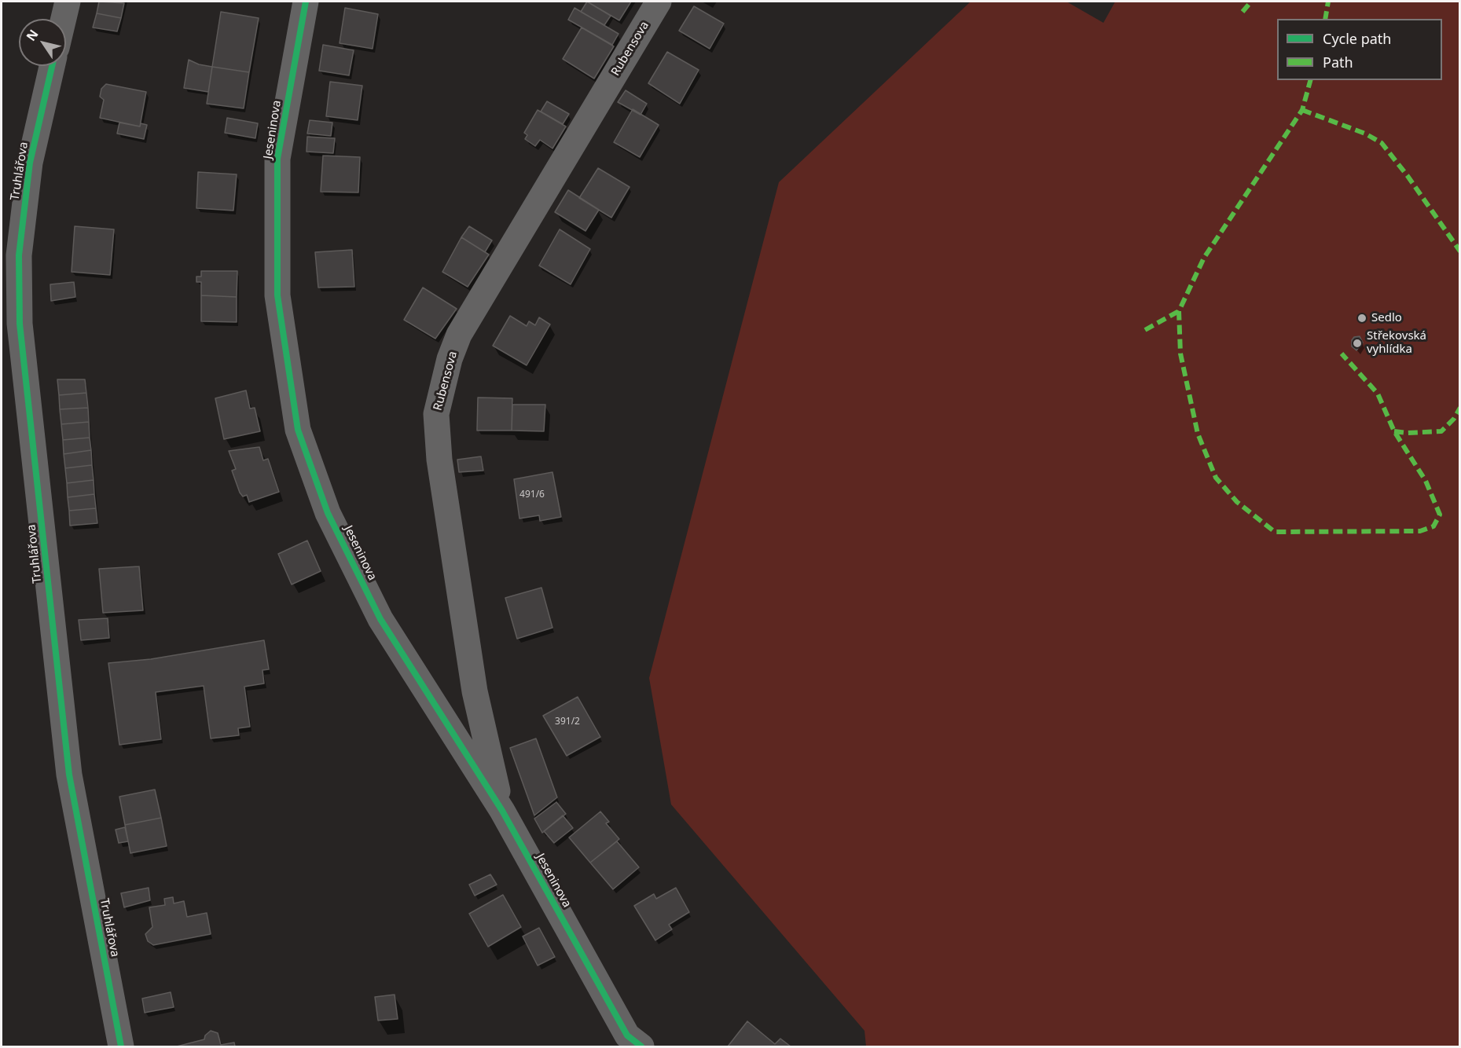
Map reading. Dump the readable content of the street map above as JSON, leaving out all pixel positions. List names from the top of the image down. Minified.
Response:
{"streets":{"street":["Rubensova","Jeseninova","Truhlářova"]},"crossings":[["Rubensova","Jeseninova"]],"places":["Sedlo","Střekovská vyhlídka"],"house_numbers":["491/6","391/2"],"legend":["Cycle path","Path"],"north":"top left"}
